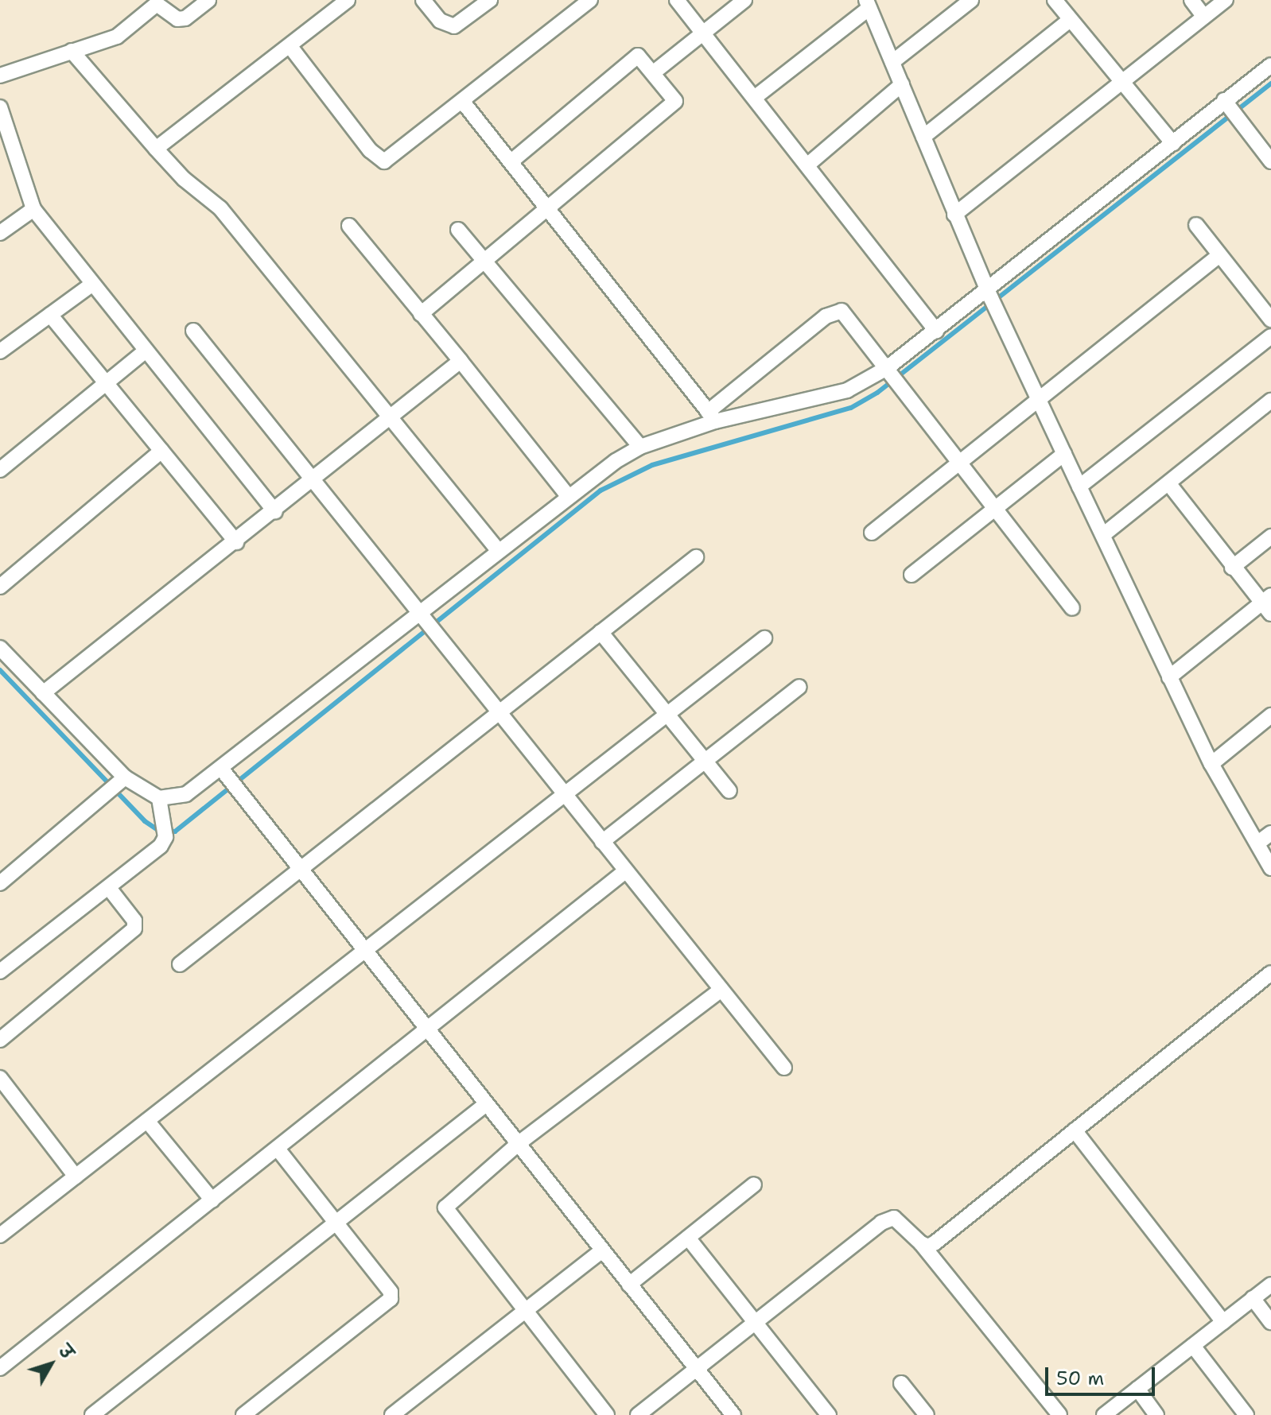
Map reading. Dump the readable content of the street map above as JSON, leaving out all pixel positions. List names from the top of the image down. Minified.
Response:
{"scale_bar":"50 m","north":"top right"}
